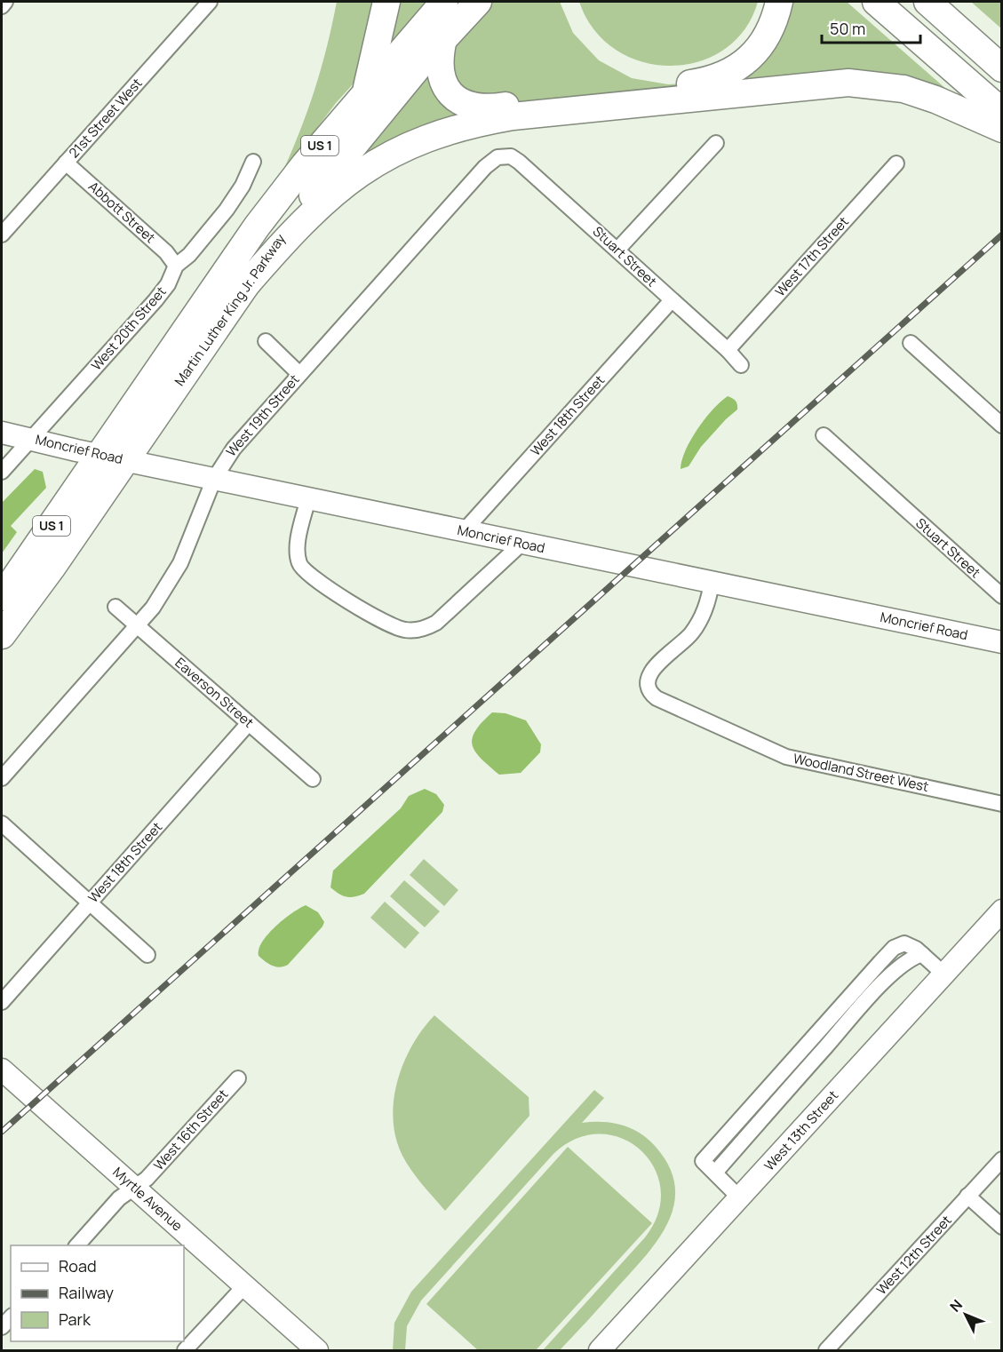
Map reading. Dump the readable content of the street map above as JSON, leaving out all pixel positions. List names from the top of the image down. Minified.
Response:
{"streets":{"highway":["US 1","Martin Luther King Jr. Parkway"],"main road":["Moncrief Road","West 13th Street","Myrtle Avenue"],"street":["21st Street West","Abbott Street","Stuart Street","West 17th Street","West 20th Street","West 19th Street","West 18th Street","Eaverson Street","Woodland Street West","West 16th Street","West 12th Street"]},"crossings":[["21st Street West","Abbott Street"],["Abbott Street","West 20th Street"],["Stuart Street","West 17th Street"],["Stuart Street","West 19th Street"],["Stuart Street","West 18th Street"],["Martin Luther King Jr. Parkway","Moncrief Road"],["West 20th Street","Moncrief Road"],["West 19th Street","Moncrief Road"],["West 19th Street","Eaverson Street"],["West 18th Street","Moncrief Road"],["West 18th Street","Eaverson Street"],["Moncrief Road","Woodland Street West"],["West 16th Street","Myrtle Avenue"]],"legend":["Road","Railway","Park"],"scale_bar":"50 m","north":"top left"}
